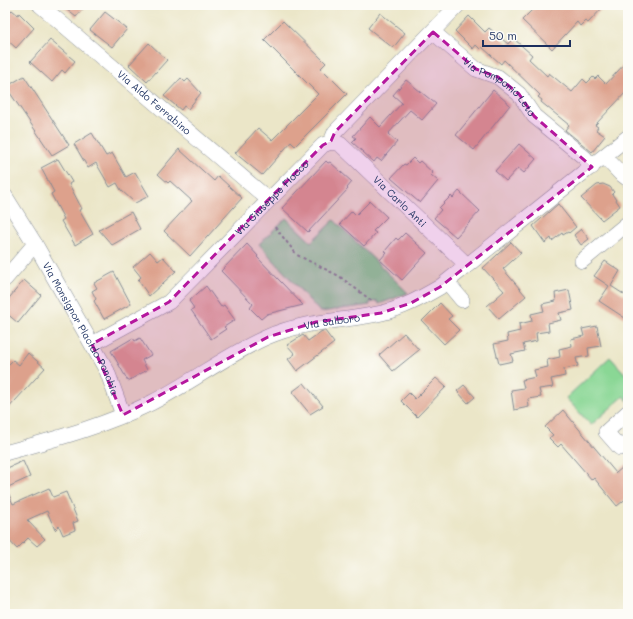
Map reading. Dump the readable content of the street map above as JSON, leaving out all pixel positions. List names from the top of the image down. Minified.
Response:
{"streets":{"street":["Via Pomponio Leto","Via Aldo Ferrabino","Via Giuseppe Fiocco","Via Carlo Anti","Via Salboro","Via Monsignor Placido Ponchia"]},"crossings":[["Via Pomponio Leto","Via Giuseppe Fiocco"],["Via Pomponio Leto","Via Salboro"],["Via Aldo Ferrabino","Via Giuseppe Fiocco"],["Via Giuseppe Fiocco","Via Carlo Anti"],["Via Giuseppe Fiocco","Via Monsignor Placido Ponchia"],["Via Carlo Anti","Via Salboro"],["Via Salboro","Via Monsignor Placido Ponchia"]],"scale_bar":"50 m"}
